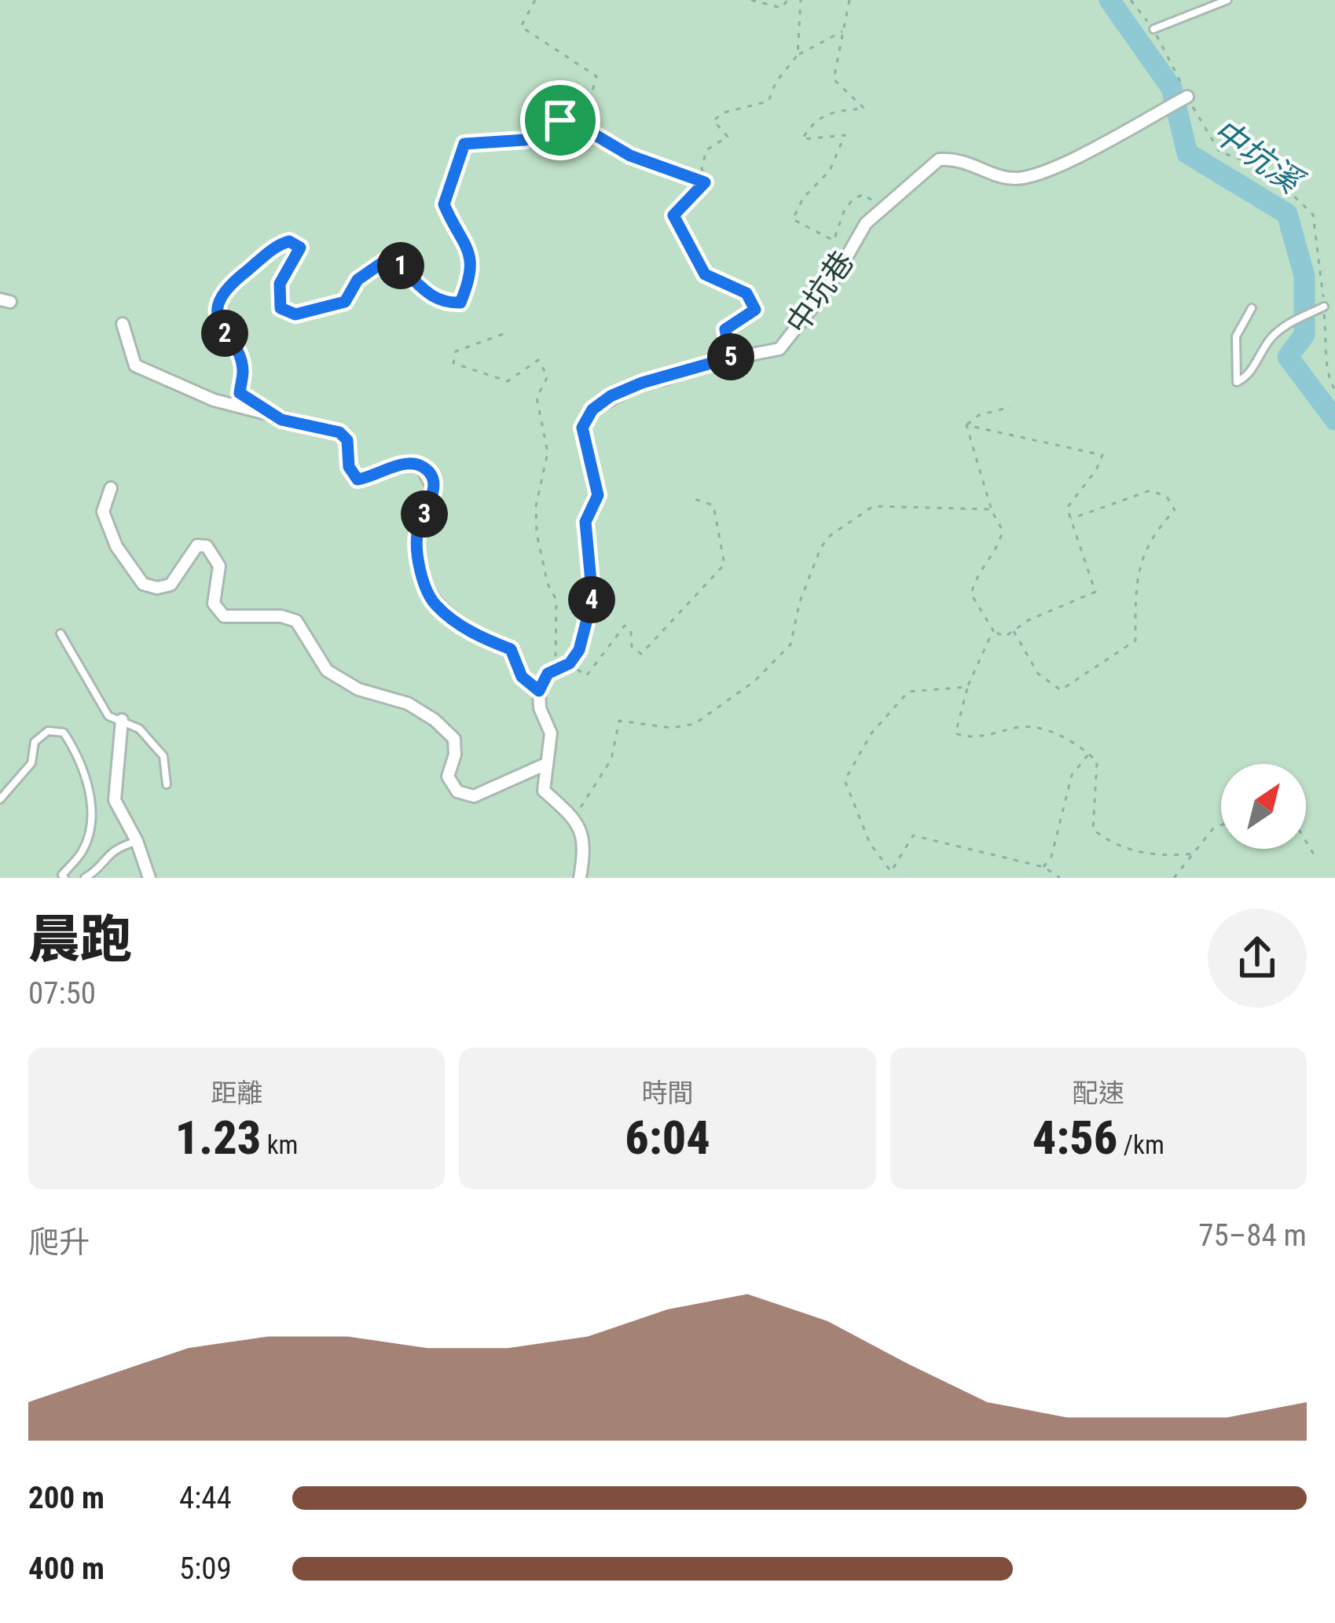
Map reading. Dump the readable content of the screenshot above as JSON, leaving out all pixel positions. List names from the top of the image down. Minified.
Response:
{"streets":{"street":["中坑巷"]},"water":["中坑溪"],"north":"top right","page":{"pins":["1","2","5","3","4"],"heading":["晨跑","07:50"],"stats":[["距離","1.23 km"],["時間","6:04"],["配速","4:56 /km"]],"chart":["爬升","75–84 m"],"list":[{"name":"200 m","note":"4:44"},{"name":"400 m","note":"5:09"}]}}
